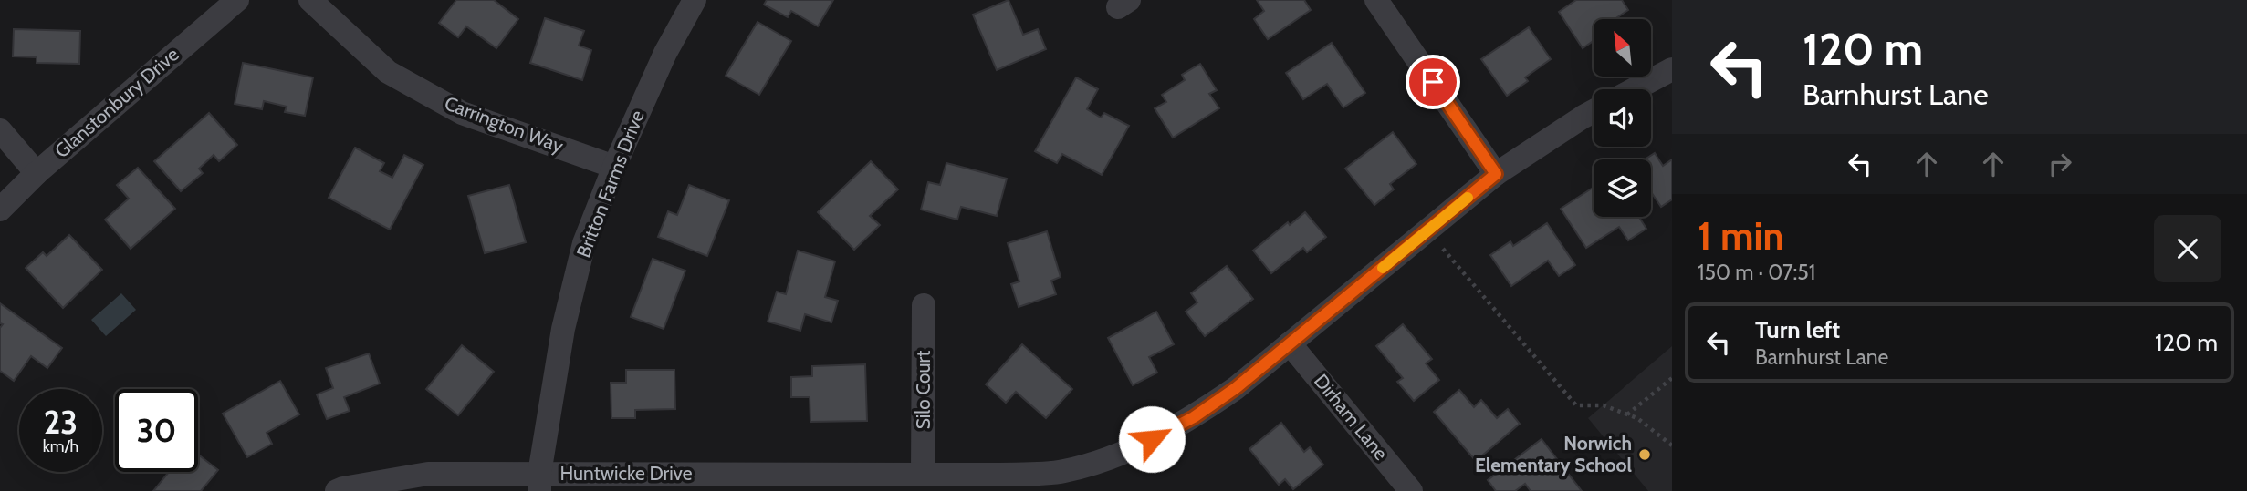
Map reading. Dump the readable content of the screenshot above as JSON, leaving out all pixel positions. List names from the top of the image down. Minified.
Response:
{"streets":{"street":["Glanstonbury Drive","Carrington Way","Britton Farms Drive","Silo Court","Dirham Lane","Huntwicke Drive"]},"crossings":[["Carrington Way","Britton Farms Drive"],["Britton Farms Drive","Huntwicke Drive"],["Silo Court","Huntwicke Drive"],["Dirham Lane","Huntwicke Drive"]],"places":["Norwich Elementary School"],"north":"top left","page":{"turn":["120 m","Barnhurst Lane"],"heading":["1 min","150 m · 07:51"],"list":[{"name":"Turn left","note":"Barnhurst Lane","value":"120 m"}],"speed":"23 km/h","limit":"30"}}
